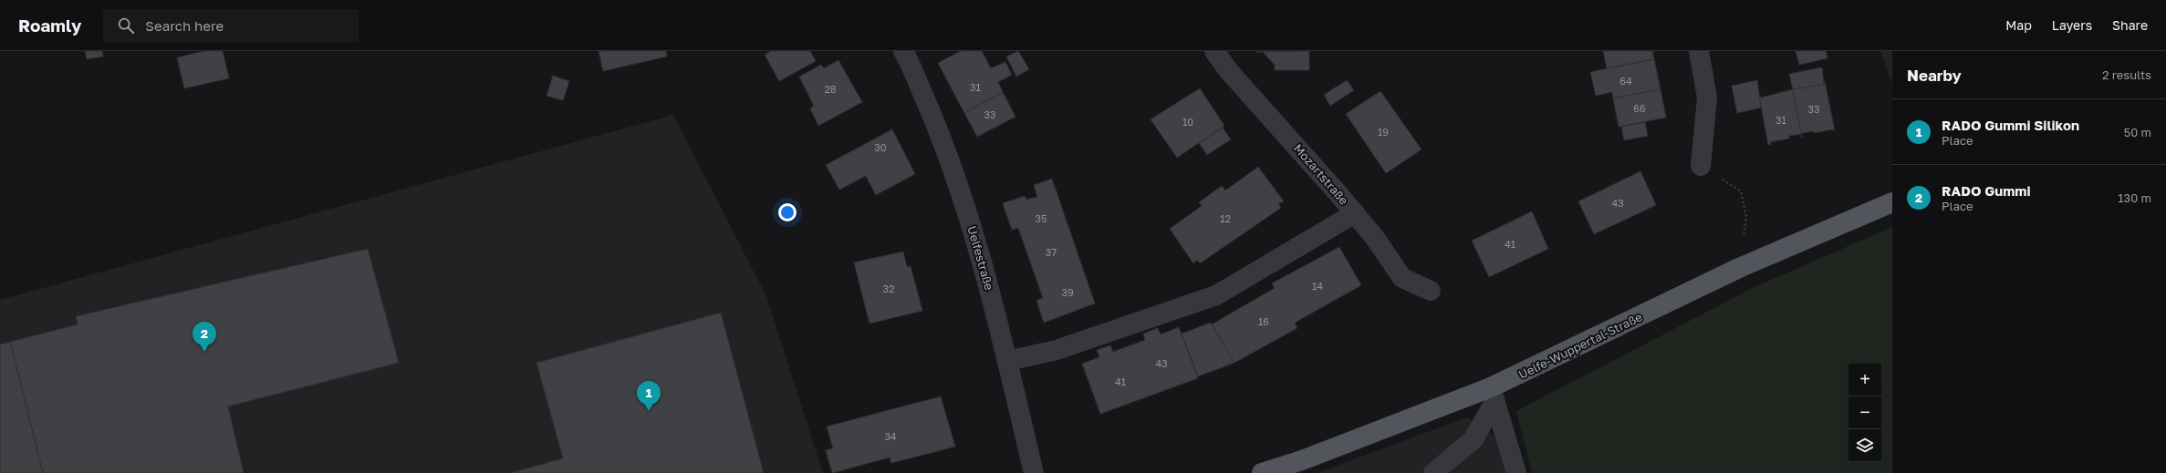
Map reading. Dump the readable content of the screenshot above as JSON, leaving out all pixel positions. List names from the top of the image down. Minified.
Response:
{"streets":{"main road":["Uelfe-Wuppertal-Straße"],"street":["Mozartstraße","Uelfestraße"]},"house_numbers":["64","31","28","66","33","33","31","10","19","30","43","35","12","41","37","14","32","39","16","43","41","34"],"page":{"header":"Roamly","search":"Search here","nav":["Map","Layers","Share"],"heading":["Nearby","2 results"],"list":[{"mark":"1","name":"RADO Gummi Silikon","note":"Place","value":"50 m"},{"mark":"2","name":"RADO Gummi","note":"Place","value":"130 m"}],"pins":["2","1"],"map_buttons":["+","−"]}}
